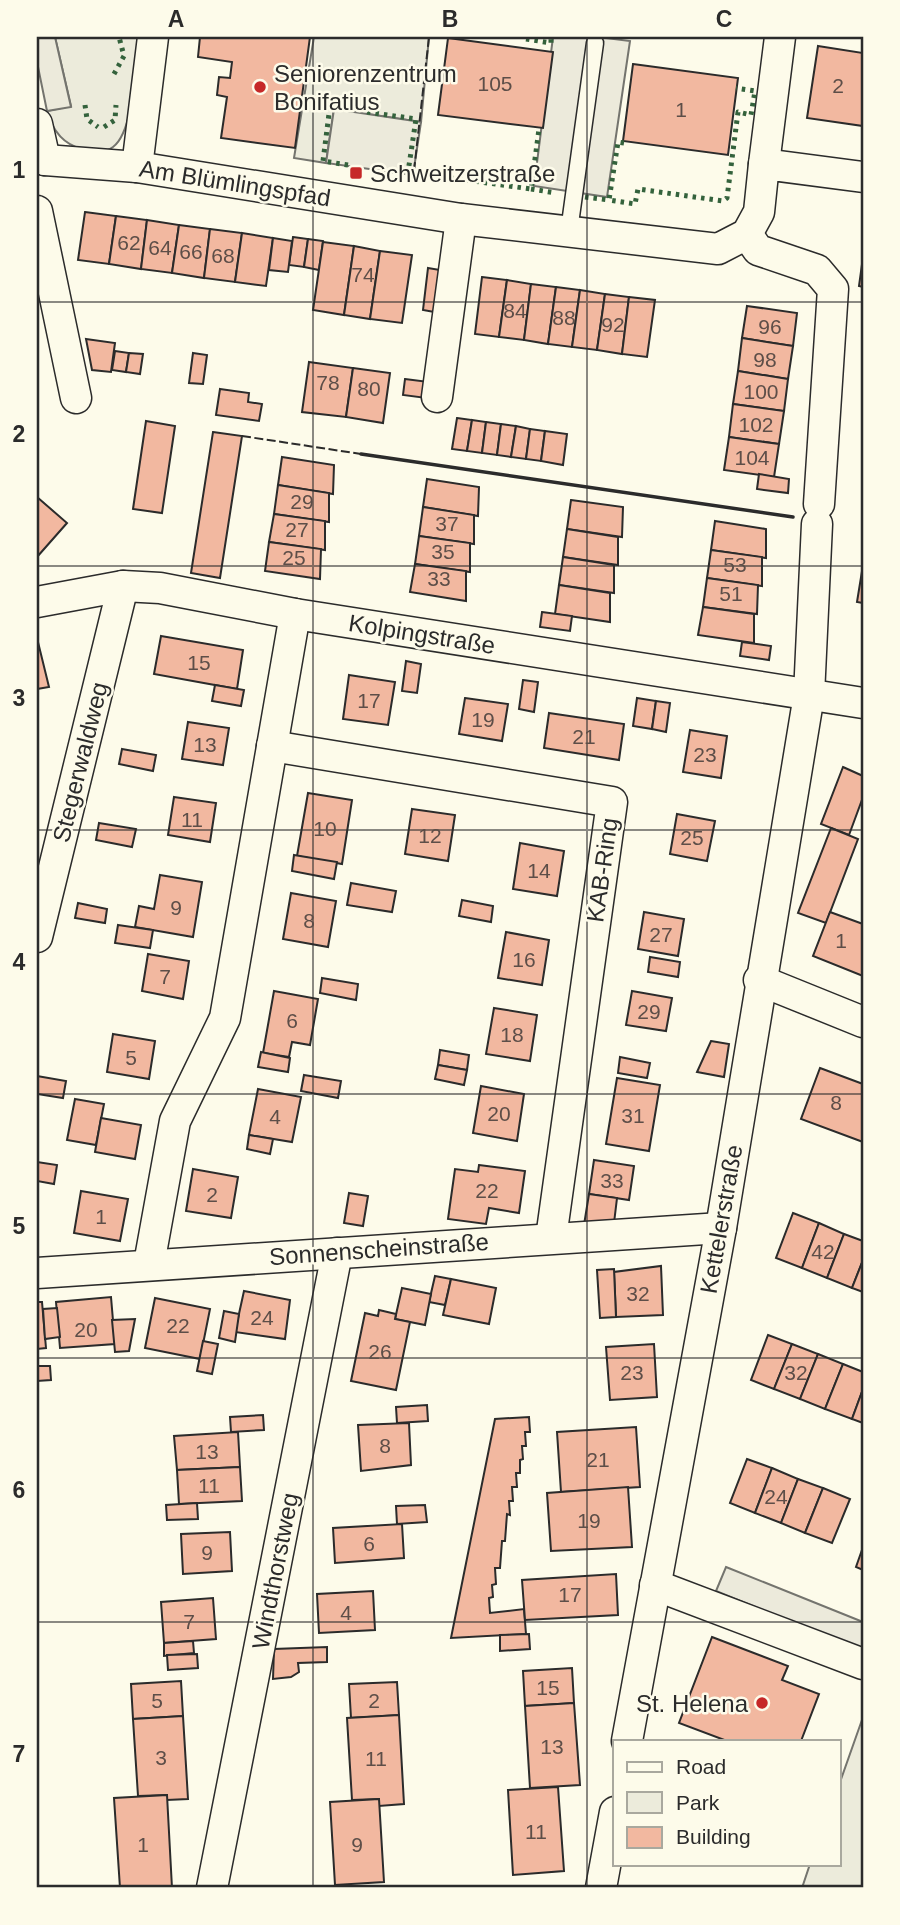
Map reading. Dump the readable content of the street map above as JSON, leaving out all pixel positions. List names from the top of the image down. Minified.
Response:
{"streets":{"street":["Am Blümlingspfad","Kolpingstraße","Stegerwaldweg","KAB-Ring","Kettelerstraße","Sonnenscheinstraße","Windthorstweg"]},"crossings":[["Kolpingstraße","Stegerwaldweg"],["Kolpingstraße","Kettelerstraße"],["KAB-Ring","Sonnenscheinstraße"],["Kettelerstraße","Sonnenscheinstraße"],["Sonnenscheinstraße","Windthorstweg"]],"places":{"other":["Seniorenzentrum Bonifatius","St. Helena"],"transit":["Schweitzerstraße"]},"house_numbers":["105","2","1","62","64","66","68","74","84","88","92","96","98","78","80","100","102","104","29","37","27","35","25","53","33","51","15","17","19","21","13","23","11","10","12","25","14","9","8","27","1","16","7","29","6","18","5","8","20","31","4","33","22","2","1","42","32","24","22","20","26","23","32","8","13","21","11","24","19","6","9","17","4","7","15","5","2","13","3","11","11","1","9"],"legend":["Road","Park","Building"],"grid":{"columns":["A","B","C"],"rows":["1","2","3","4","5","6","7"]}}
